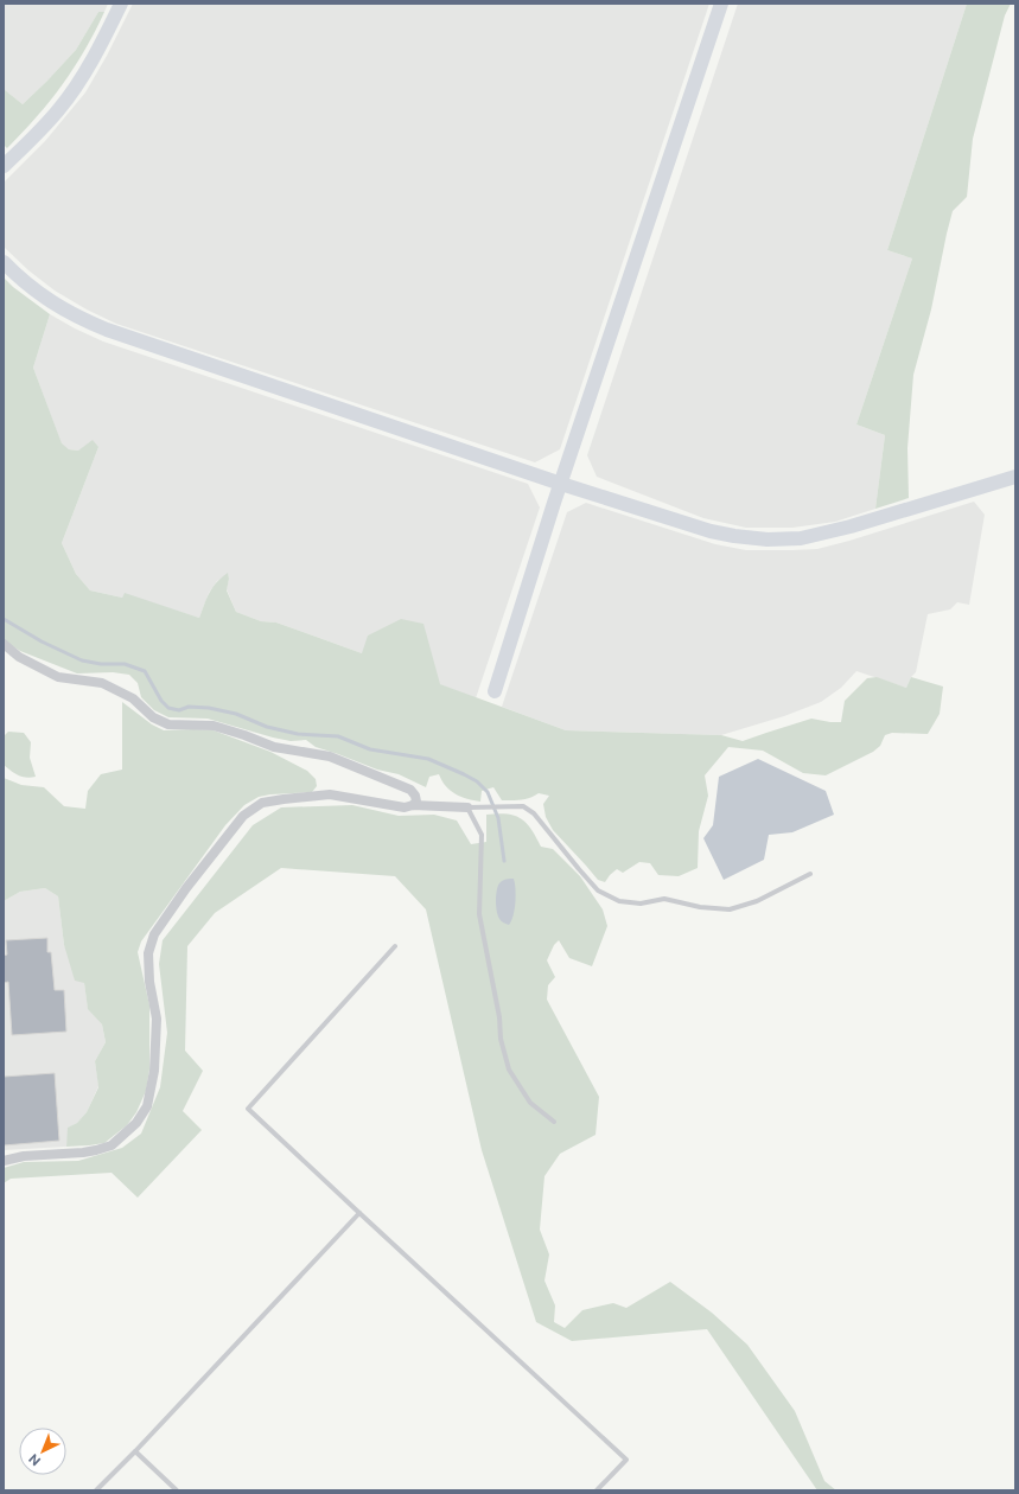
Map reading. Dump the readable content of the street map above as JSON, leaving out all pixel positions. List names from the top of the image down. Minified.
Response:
{"north":"bottom left"}
